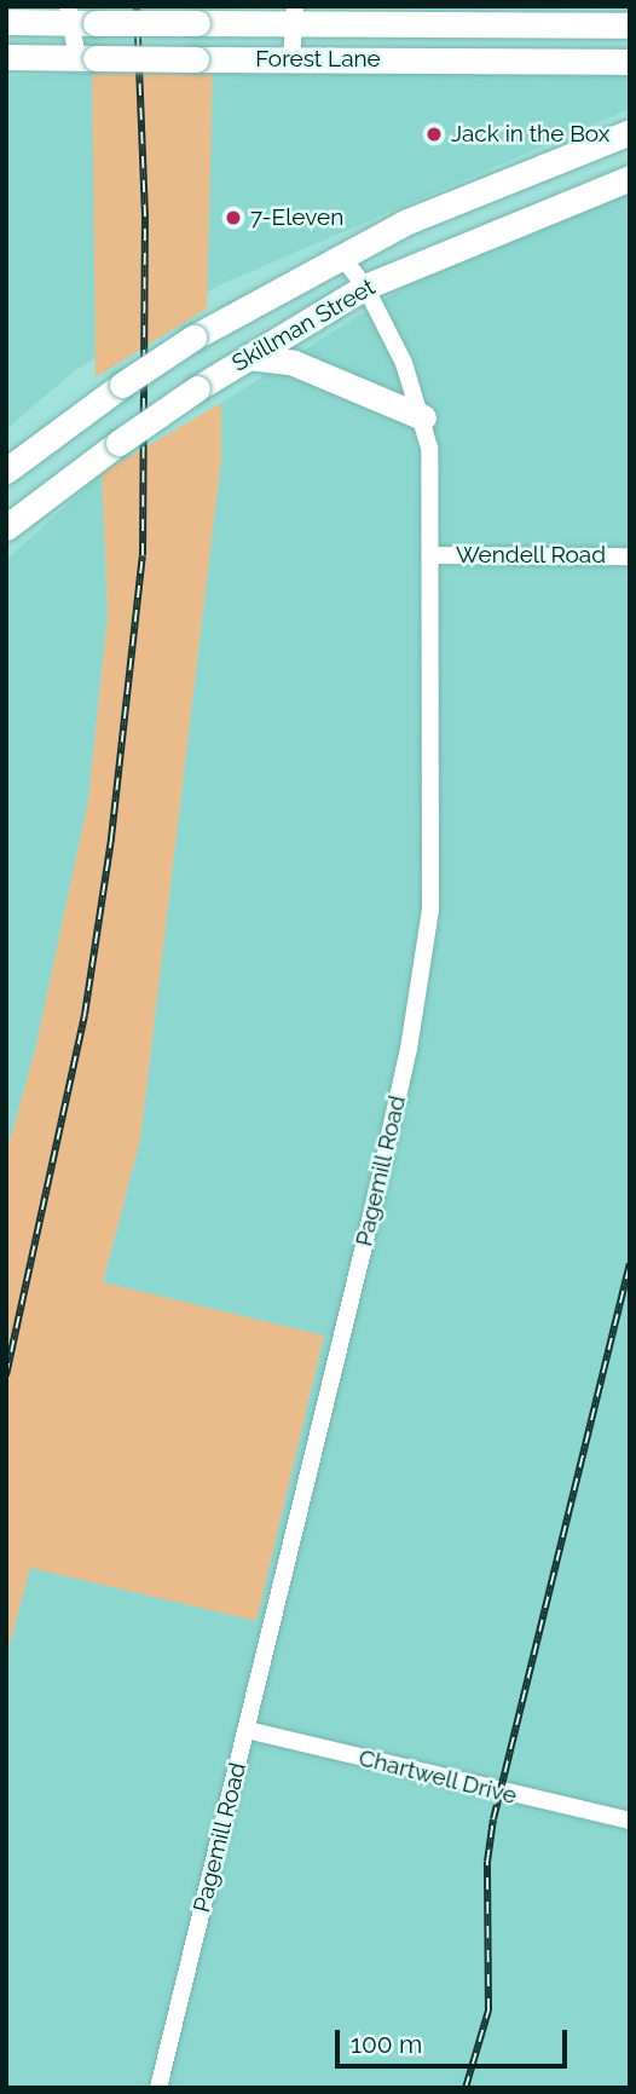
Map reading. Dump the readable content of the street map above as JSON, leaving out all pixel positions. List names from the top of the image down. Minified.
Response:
{"streets":{"main road":["Forest Lane","Skillman Street"],"street":["Wendell Road","Pagemill Road","Chartwell Drive"]},"crossings":[["Skillman Street","Pagemill Road"],["Wendell Road","Pagemill Road"],["Pagemill Road","Chartwell Drive"]],"places":["Jack in the Box","7-Eleven"],"scale_bar":"100 m"}
